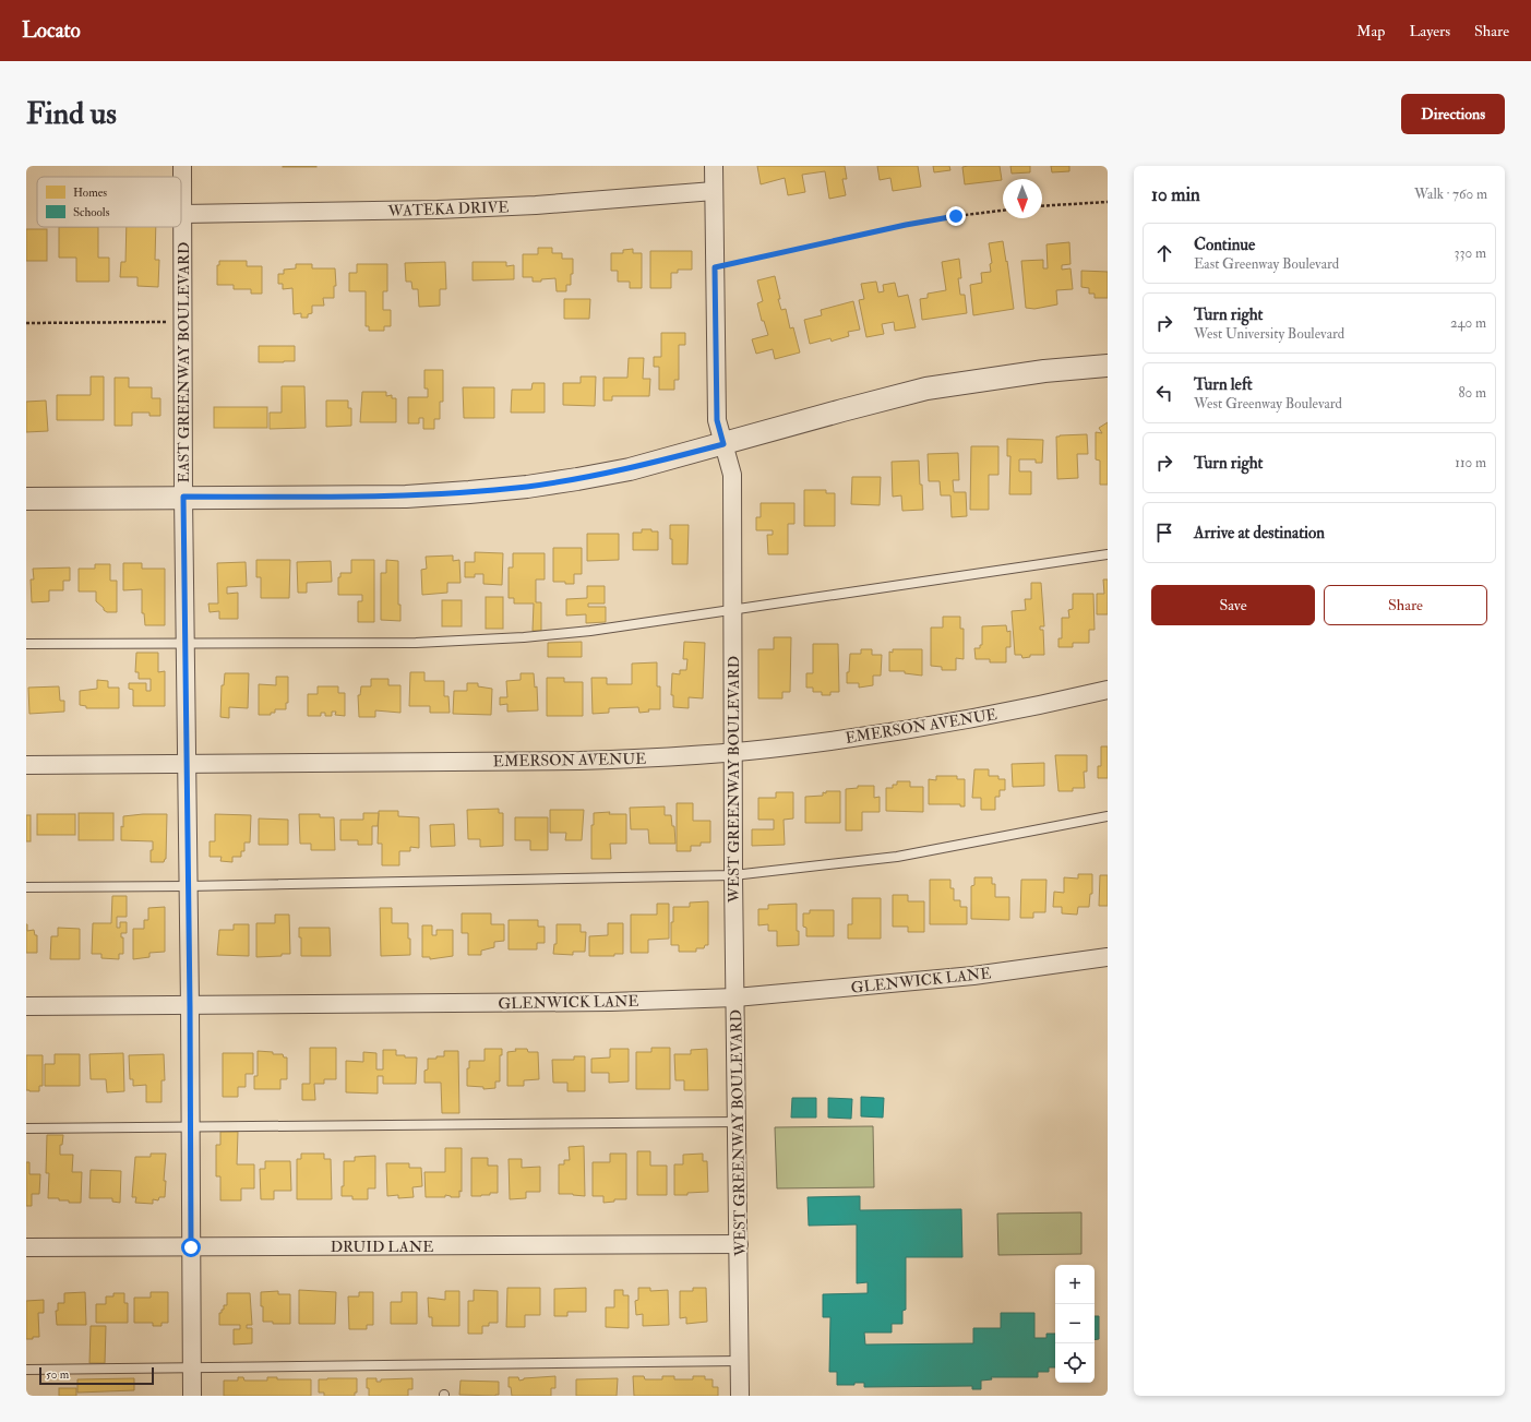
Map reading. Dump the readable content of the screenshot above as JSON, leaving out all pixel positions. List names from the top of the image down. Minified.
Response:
{"streets":{"street":["WATEKA DRIVE","EAST GREENWAY BOULEVARD","EMERSON AVENUE","WEST GREENWAY BOULEVARD","GLENWICK LANE","DRUID LANE"]},"crossings":[["WATEKA DRIVE","EAST GREENWAY BOULEVARD"],["WATEKA DRIVE","WEST GREENWAY BOULEVARD"],["EAST GREENWAY BOULEVARD","EMERSON AVENUE"],["EAST GREENWAY BOULEVARD","GLENWICK LANE"],["EAST GREENWAY BOULEVARD","DRUID LANE"],["EMERSON AVENUE","WEST GREENWAY BOULEVARD"],["WEST GREENWAY BOULEVARD","GLENWICK LANE"],["WEST GREENWAY BOULEVARD","DRUID LANE"]],"legend":["Homes","Schools"],"scale_bar":"50 m","north":"bottom","page":{"header":"Locato","nav":["Map","Layers","Share"],"buttons":["Directions",["Save","Share"]],"title":"Find us","heading":["10 min","Walk · 760 m"],"list":[["Continue","East Greenway Boulevard","330 m"],["Turn right","West University Boulevard","240 m"],["Turn left","West Greenway Boulevard","80 m"],["Turn right","110 m"],"Arrive at destination"],"map_buttons":["+","−"],"scale":"50 m"}}
